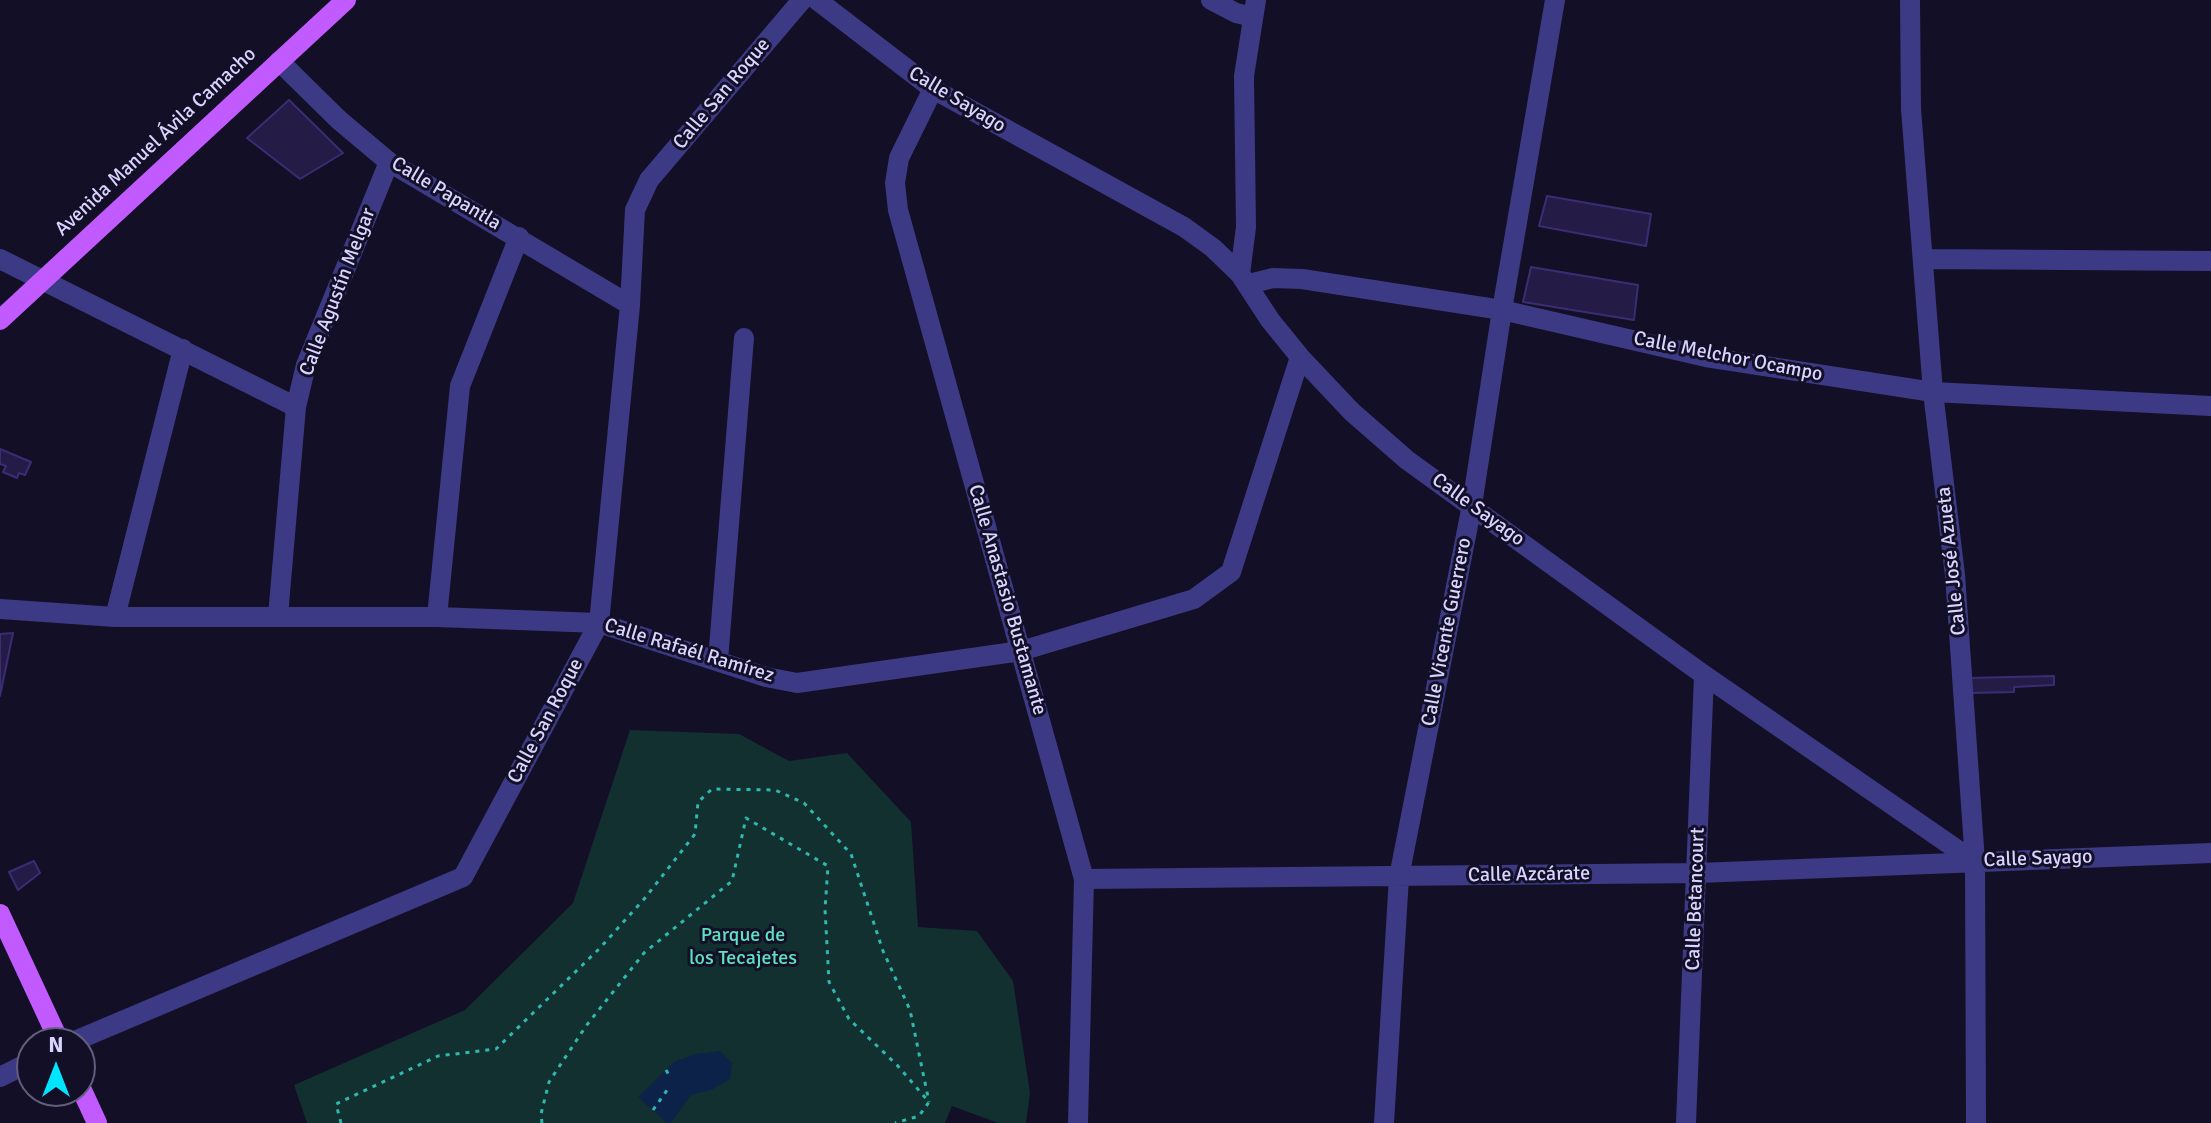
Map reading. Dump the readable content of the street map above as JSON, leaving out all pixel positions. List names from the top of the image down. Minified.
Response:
{"streets":{"main road":["Avenida Manuel Ávila Camacho"],"street":["Calle San Roque","Calle Sayago","Calle Papantla","Calle Agustín Melgar","Calle Melchor Ocampo","Calle José Azueta","Calle Anastasio Bustamante","Calle Vicente Guerrero","Calle Rafaél Ramírez","Calle Azcárate","Calle Betancourt"]},"crossings":[["Calle San Roque","Calle Papantla"],["Calle San Roque","Calle Rafaél Ramírez"],["Calle Sayago","Calle Melchor Ocampo"],["Calle Sayago","Calle José Azueta"],["Calle Sayago","Calle Anastasio Bustamante"],["Calle Sayago","Calle Vicente Guerrero"],["Calle Sayago","Calle Rafaél Ramírez"],["Calle Sayago","Calle Azcárate"],["Calle Sayago","Calle Betancourt"],["Avenida Manuel Ávila Camacho","Calle Papantla"],["Calle Papantla","Calle Agustín Melgar"],["Calle Agustín Melgar","Calle Rafaél Ramírez"],["Calle Melchor Ocampo","Calle José Azueta"],["Calle Melchor Ocampo","Calle Vicente Guerrero"],["Calle José Azueta","Calle Azcárate"],["Calle Anastasio Bustamante","Calle Rafaél Ramírez"],["Calle Anastasio Bustamante","Calle Azcárate"],["Calle Vicente Guerrero","Calle Azcárate"],["Calle Azcárate","Calle Betancourt"]],"parks":["Parque de los Tecajetes"],"north":"top"}
